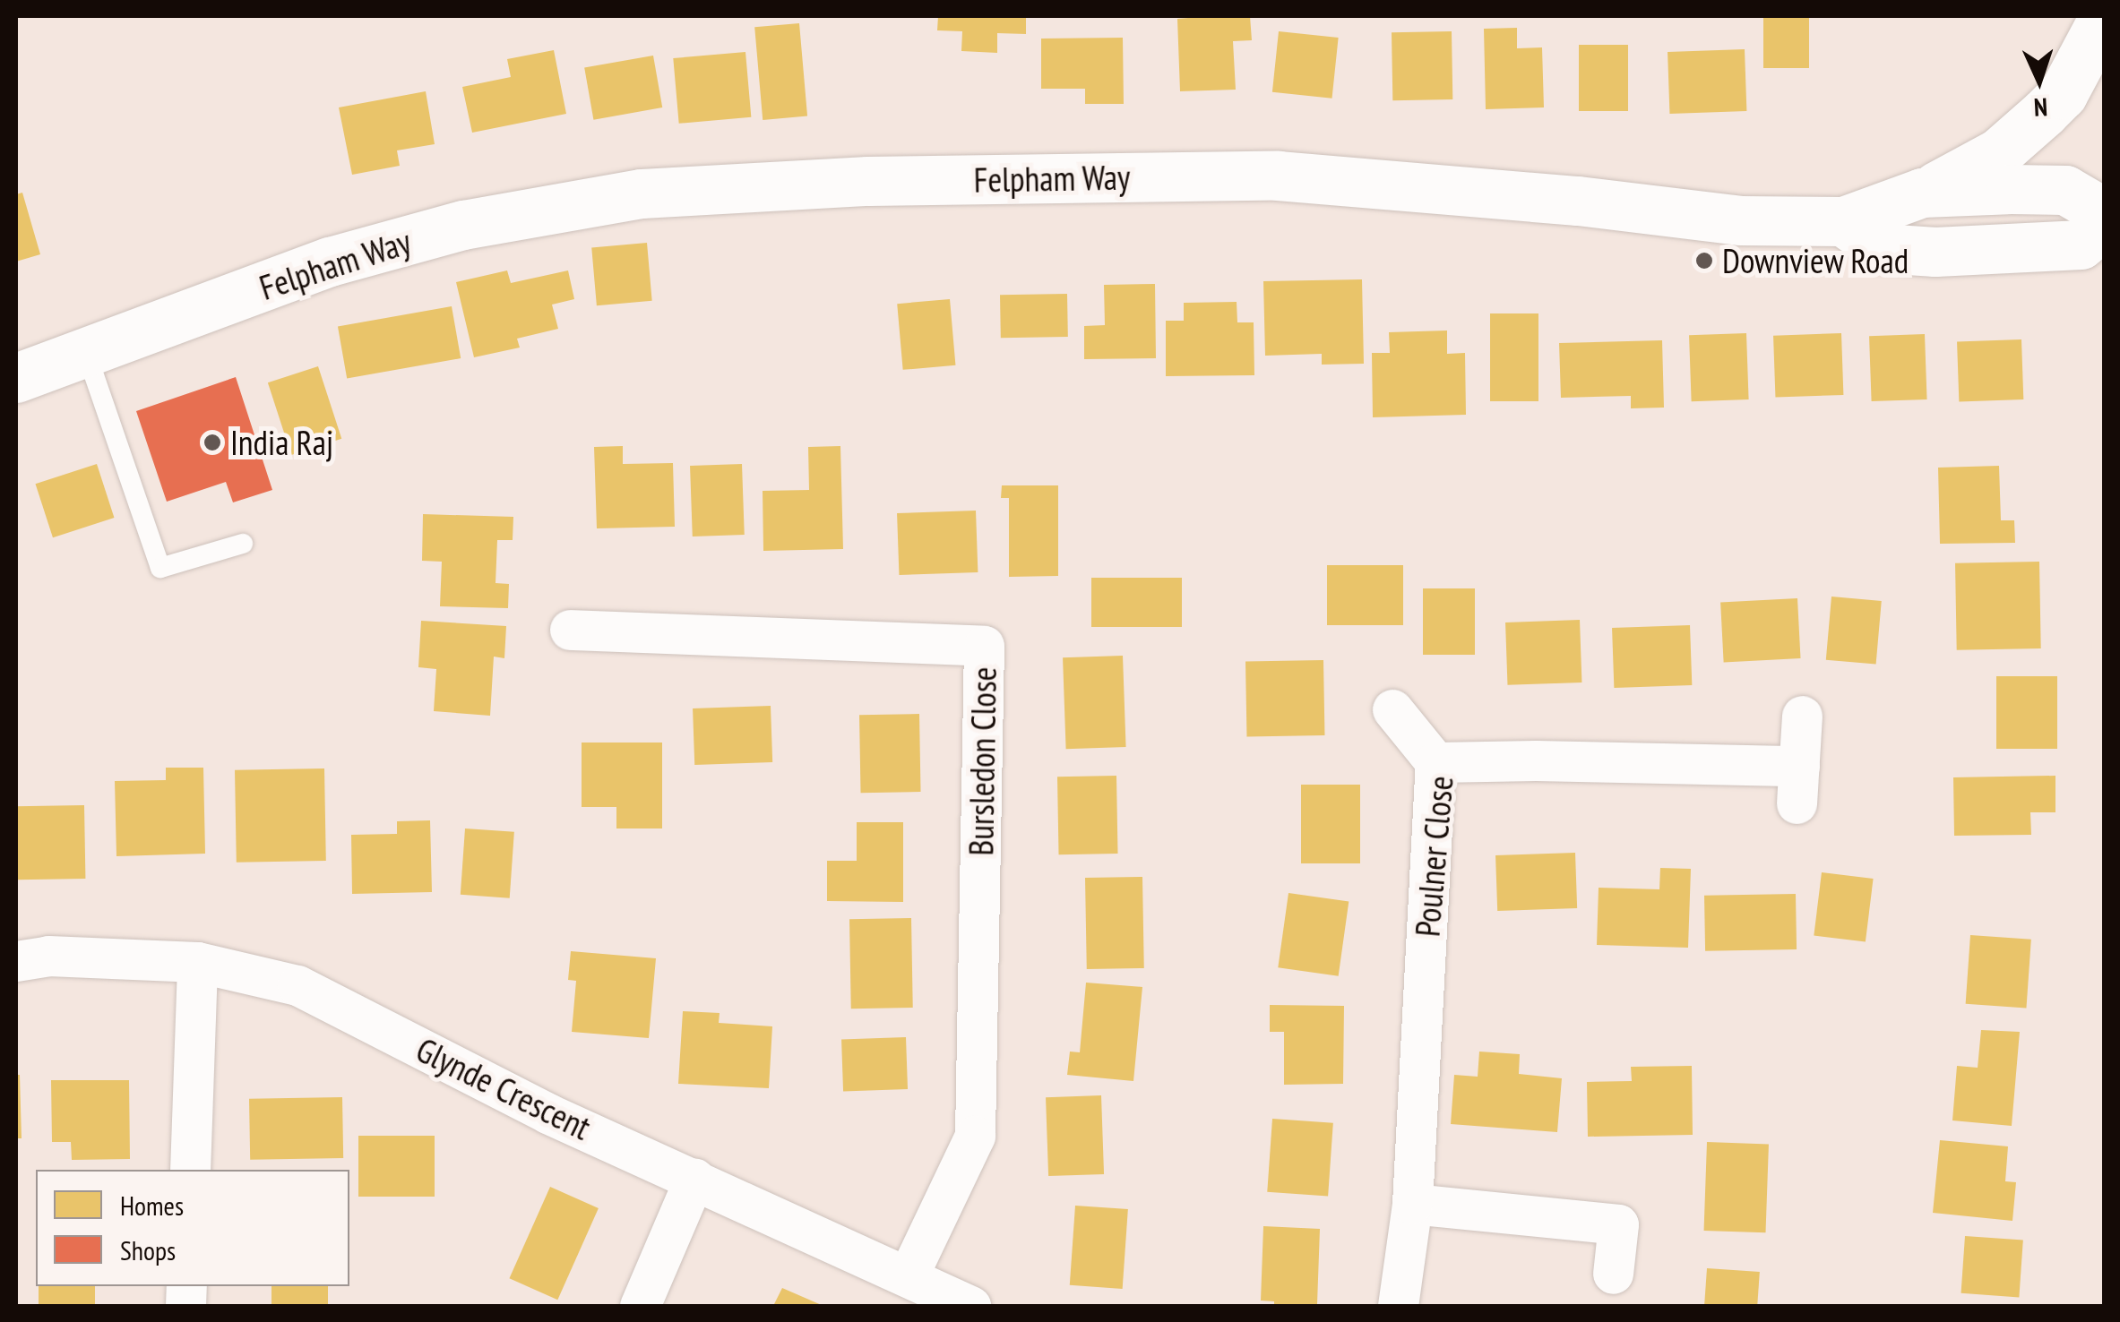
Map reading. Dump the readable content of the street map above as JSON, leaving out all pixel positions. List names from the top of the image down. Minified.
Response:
{"streets":{"main road":["Felpham Way"],"street":["Bursledon Close","Poulner Close","Glynde Crescent"]},"crossings":[["Bursledon Close","Glynde Crescent"]],"places":["Downview Road","India Raj"],"legend":["Homes","Shops"],"north":"bottom"}
